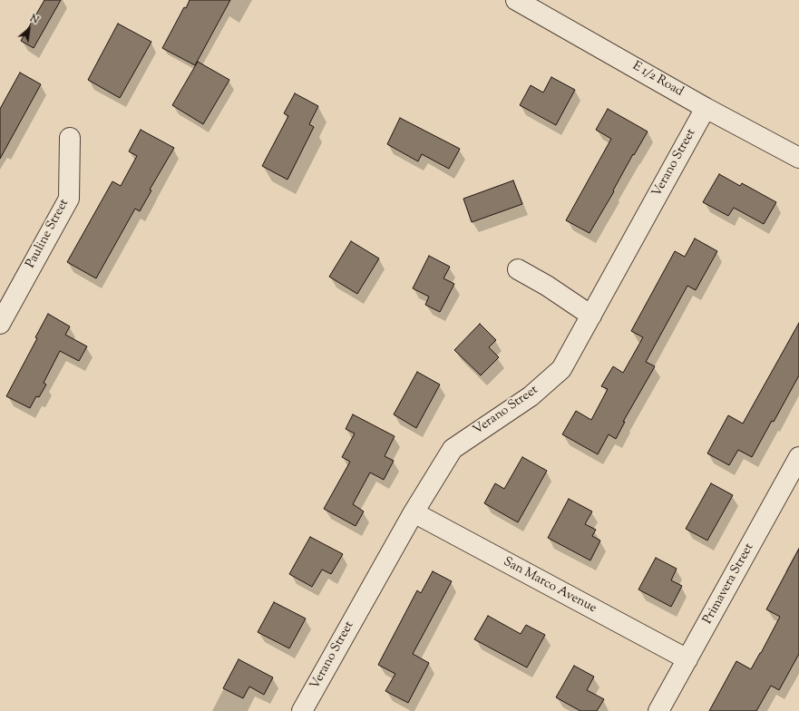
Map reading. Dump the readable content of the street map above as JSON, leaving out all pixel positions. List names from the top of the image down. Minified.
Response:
{"streets":{"street":["E 1/2 Road","Verano Street","Pauline Street","Primavera Street","San Marco Avenue"]},"crossings":[["E 1/2 Road","Verano Street"],["Verano Street","San Marco Avenue"],["Primavera Street","San Marco Avenue"]],"north":"top right"}
